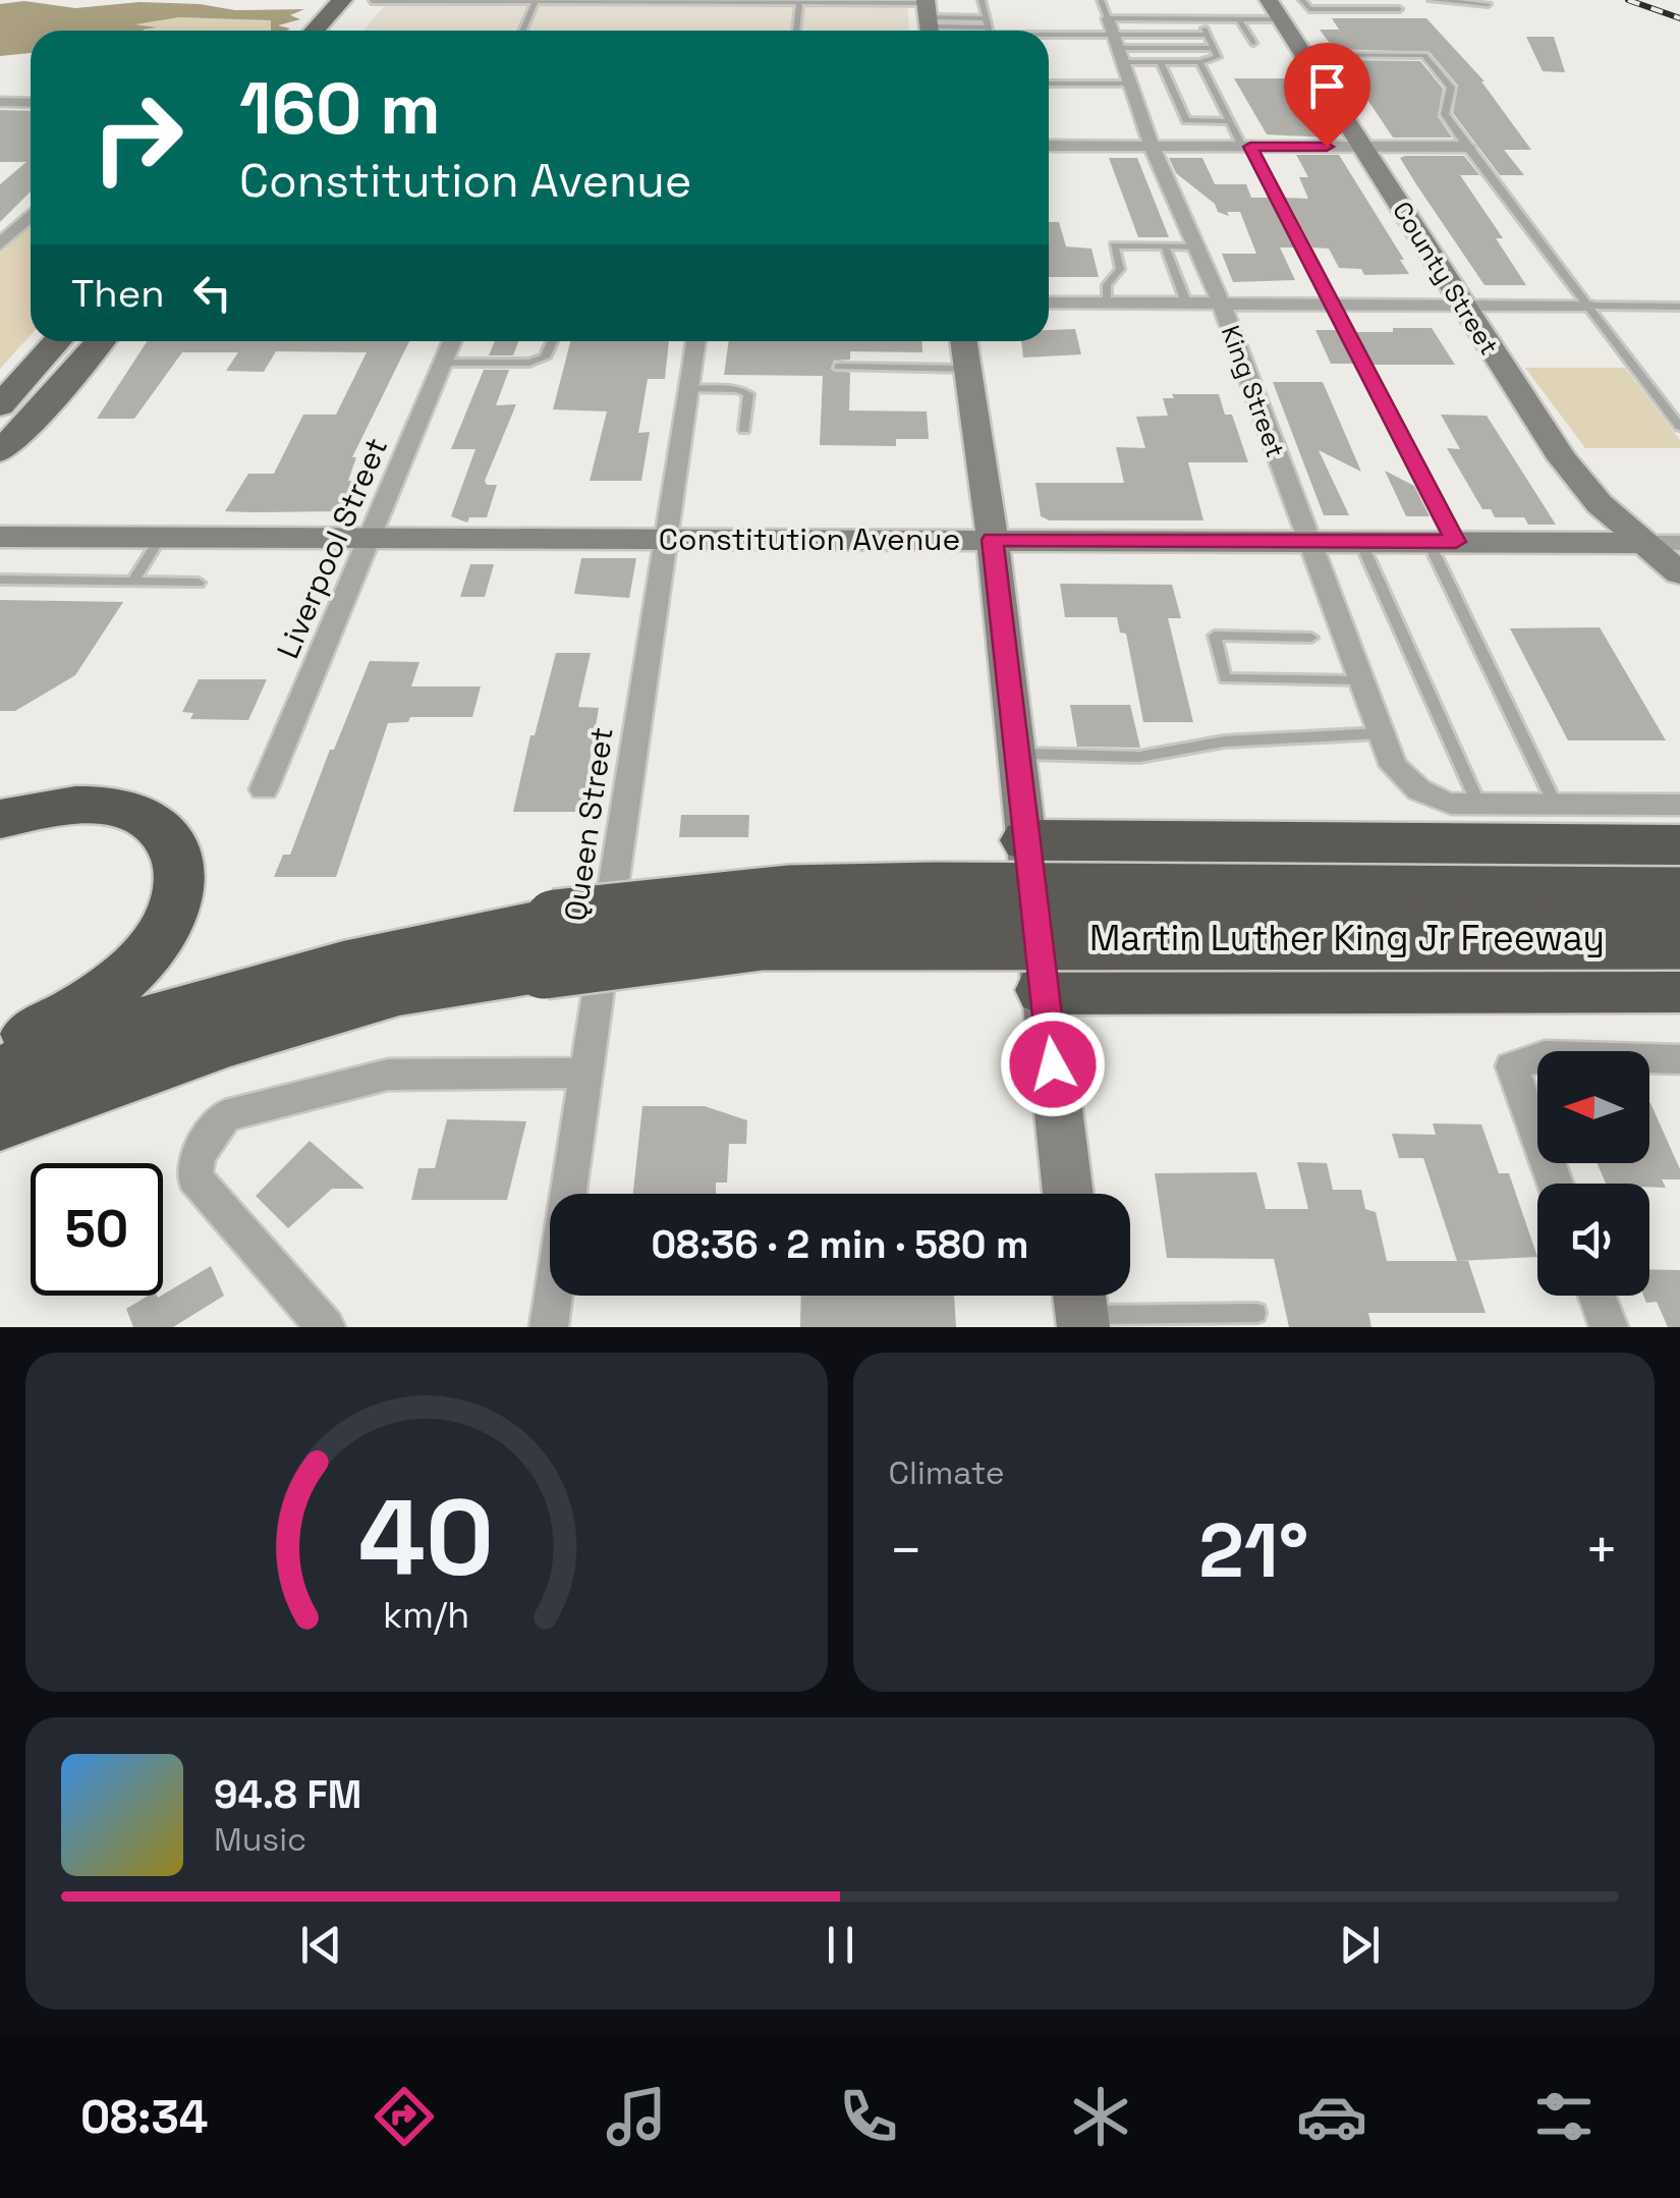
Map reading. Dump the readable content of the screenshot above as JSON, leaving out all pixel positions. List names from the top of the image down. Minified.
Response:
{"streets":{"highway":["Martin Luther King Jr Freeway"],"street":["County Street","King Street","Constitution Avenue","Liverpool Street","Queen Street"]},"crossings":[["County Street","Constitution Avenue"],["King Street","Constitution Avenue"],["Constitution Avenue","Liverpool Street"],["Constitution Avenue","Queen Street"]],"north":"left","page":{"turn":["160 m","Constitution Avenue"],"then":"Then","limit":"50","trip":"08:36 · 2 min · 580 m","tile":"Climate","heat":["−","21°","+"],"song":["94.8 FM","Music"],"tabs":"08:34","gauge":["40","km/h"]}}
